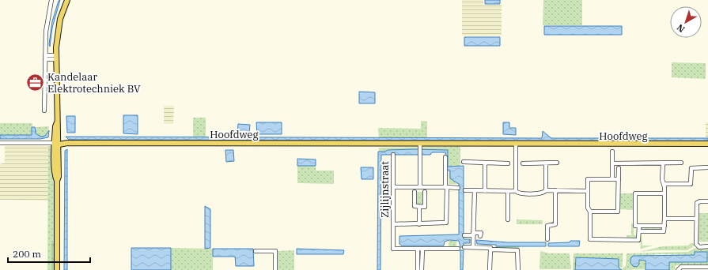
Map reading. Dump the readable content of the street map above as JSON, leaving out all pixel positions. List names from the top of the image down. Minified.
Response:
{"streets":{"main road":["Hoofdweg"],"street":["Zijlijnstraat"]},"places":{"office":["Kandelaar Elektrotechniek BV"]},"scale_bar":"200 m","north":"bottom left"}
